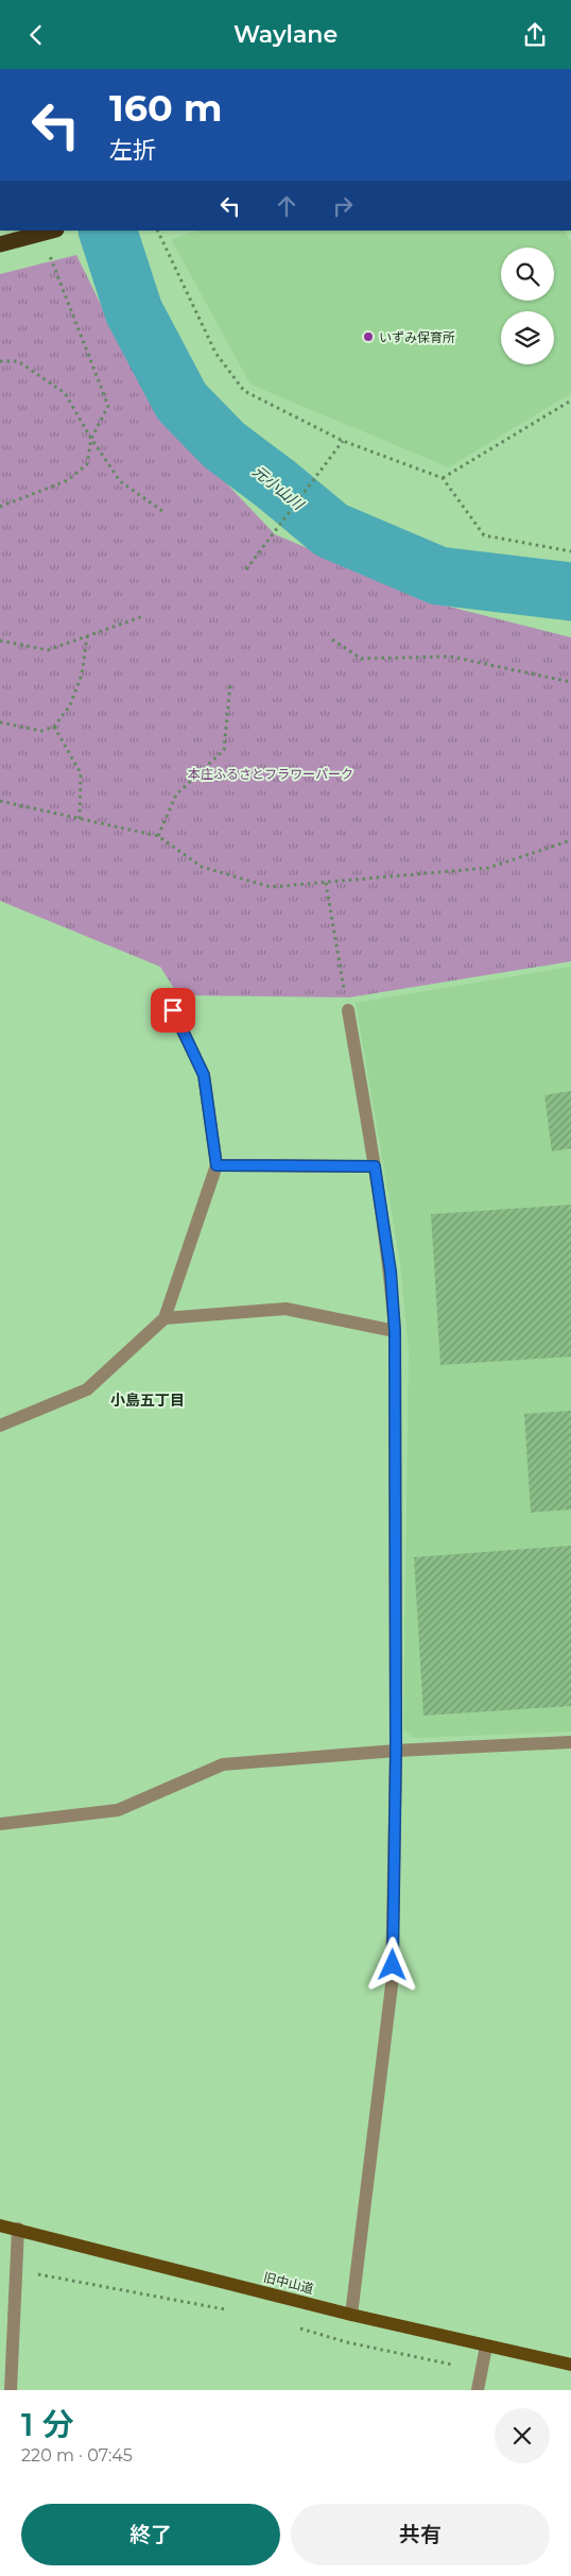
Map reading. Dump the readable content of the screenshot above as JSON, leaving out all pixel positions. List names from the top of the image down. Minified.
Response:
{"streets":{"main road":["旧中山道"]},"districts":["小島五丁目"],"water":["元小山川"],"parks":["本庄ふるさとフラワーパーク"],"places":["いずみ保育所"],"page":{"header":"Waylane","turn":["160 m","左折"],"heading":["1 分","220 m · 07:45"],"buttons":["終了","共有"]}}
